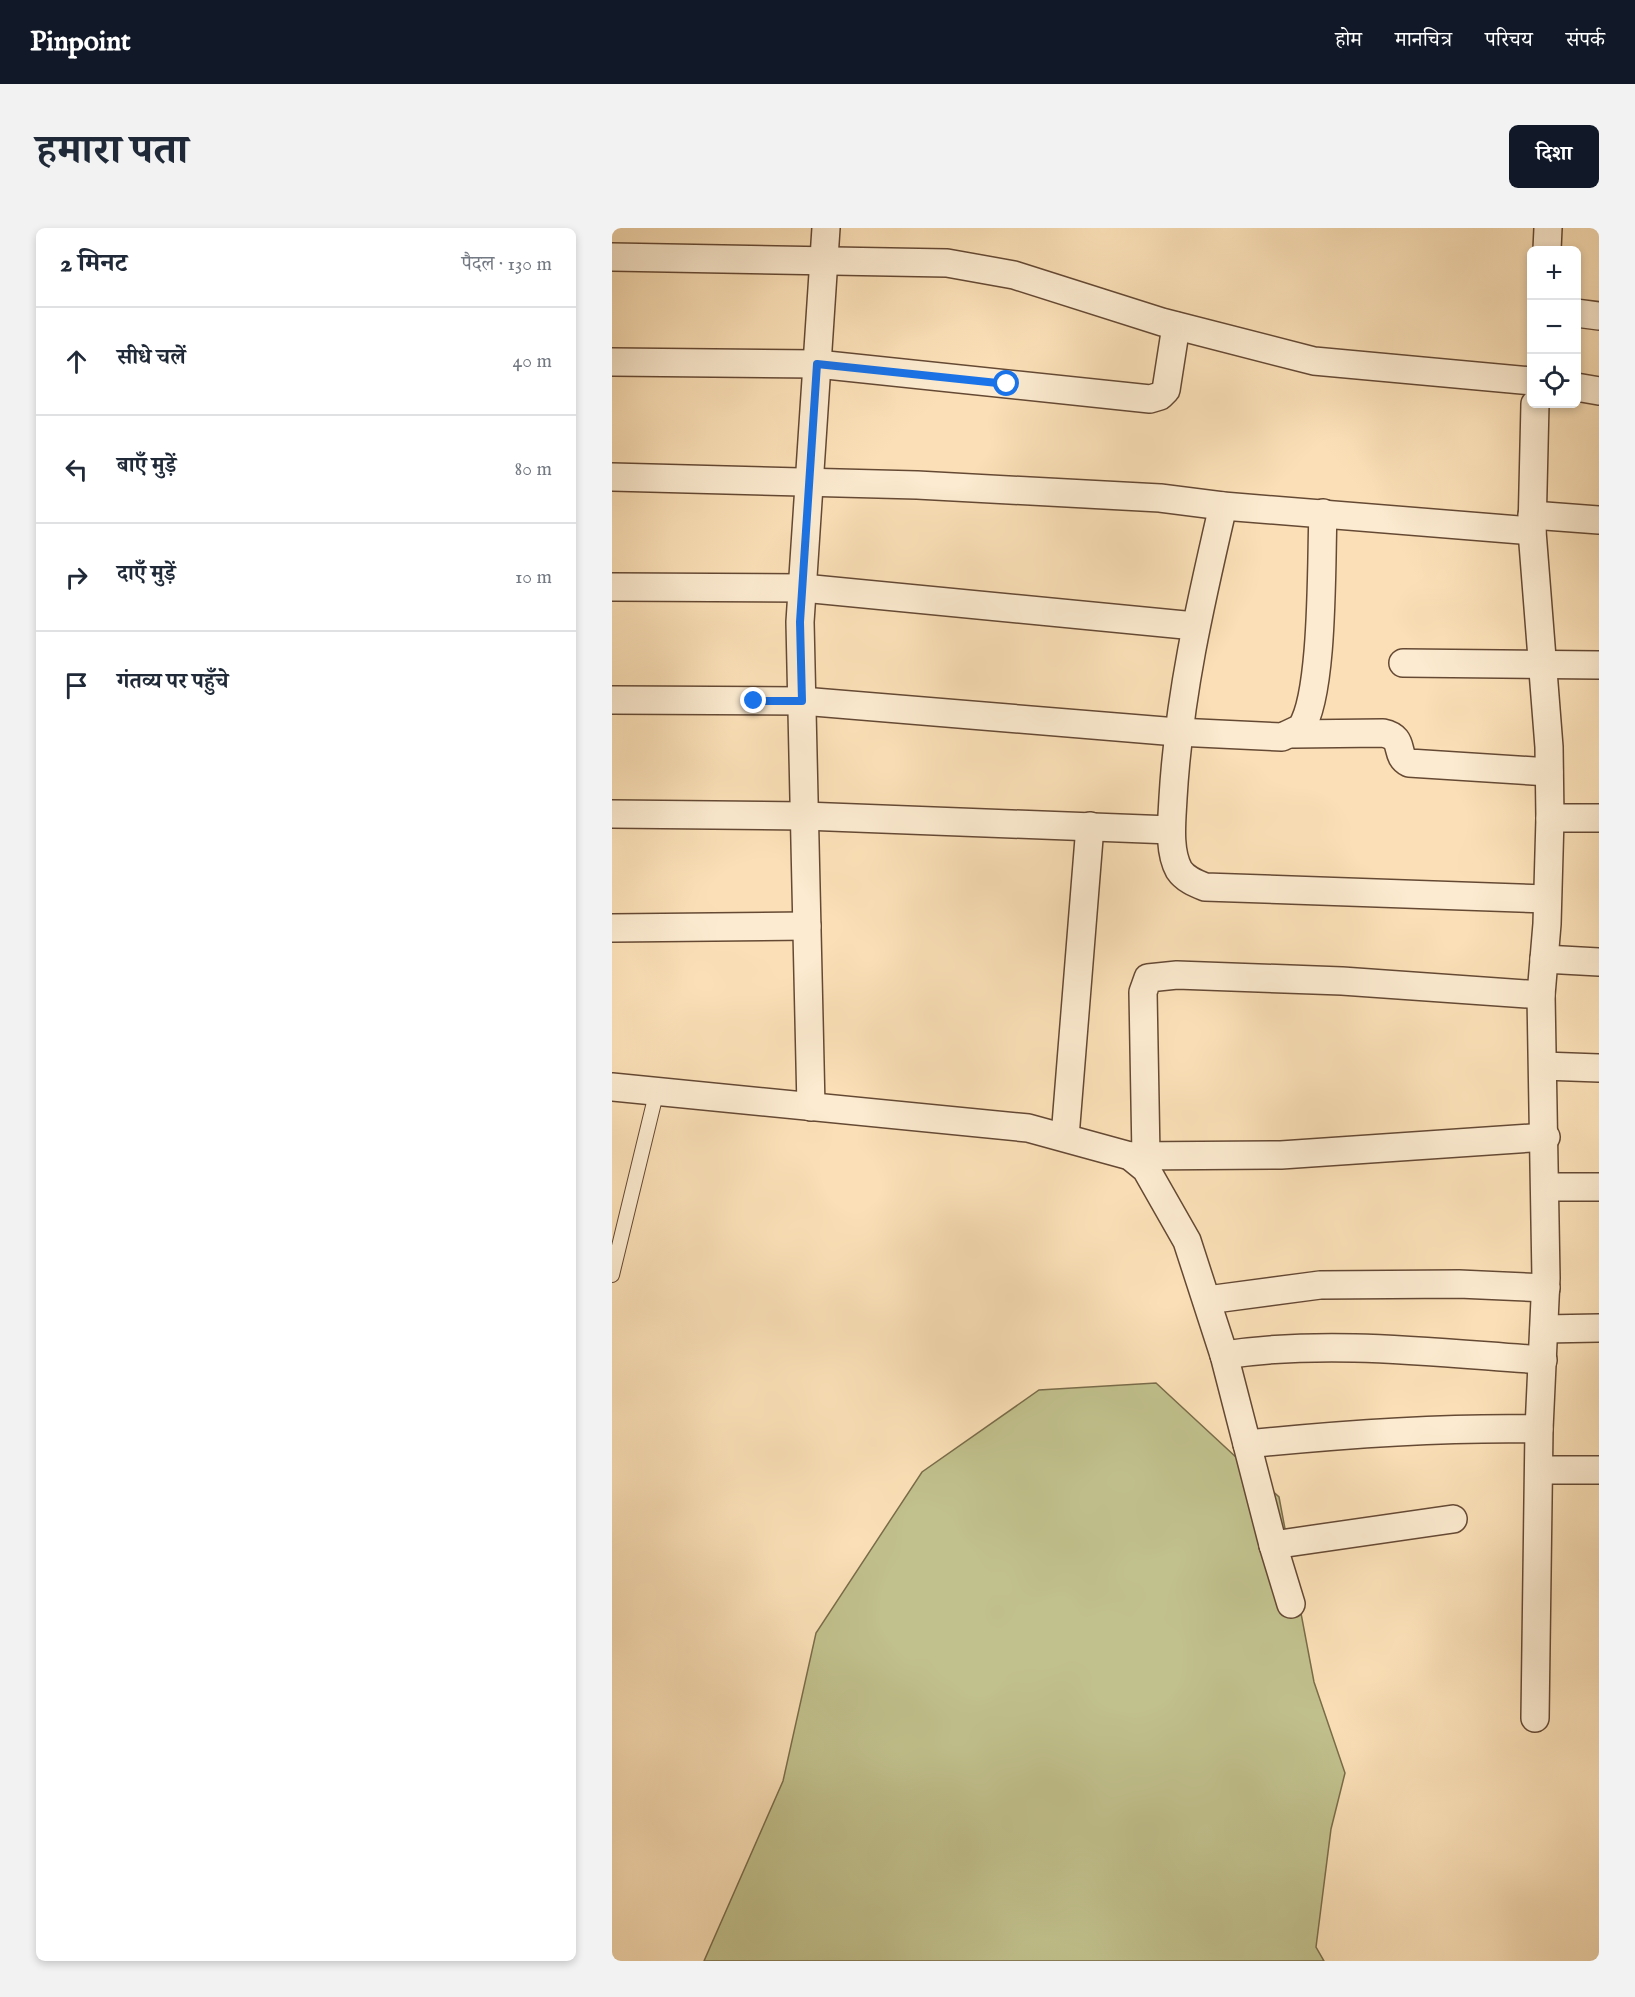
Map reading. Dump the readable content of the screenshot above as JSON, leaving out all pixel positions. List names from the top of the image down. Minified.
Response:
{"page":{"header":"Pinpoint","nav":["होम","मानचित्र","परिचय","संपर्क"],"title":"हमारा पता","buttons":"दिशा","heading":["2 मिनट","पैदल · 130 m"],"map_buttons":["+","−"],"list":[["सीधे चलें","40 m"],["बाएँ मुड़ें","80 m"],["दाएँ मुड़ें","10 m"],"गंतव्य पर पहुँचे"]}}
